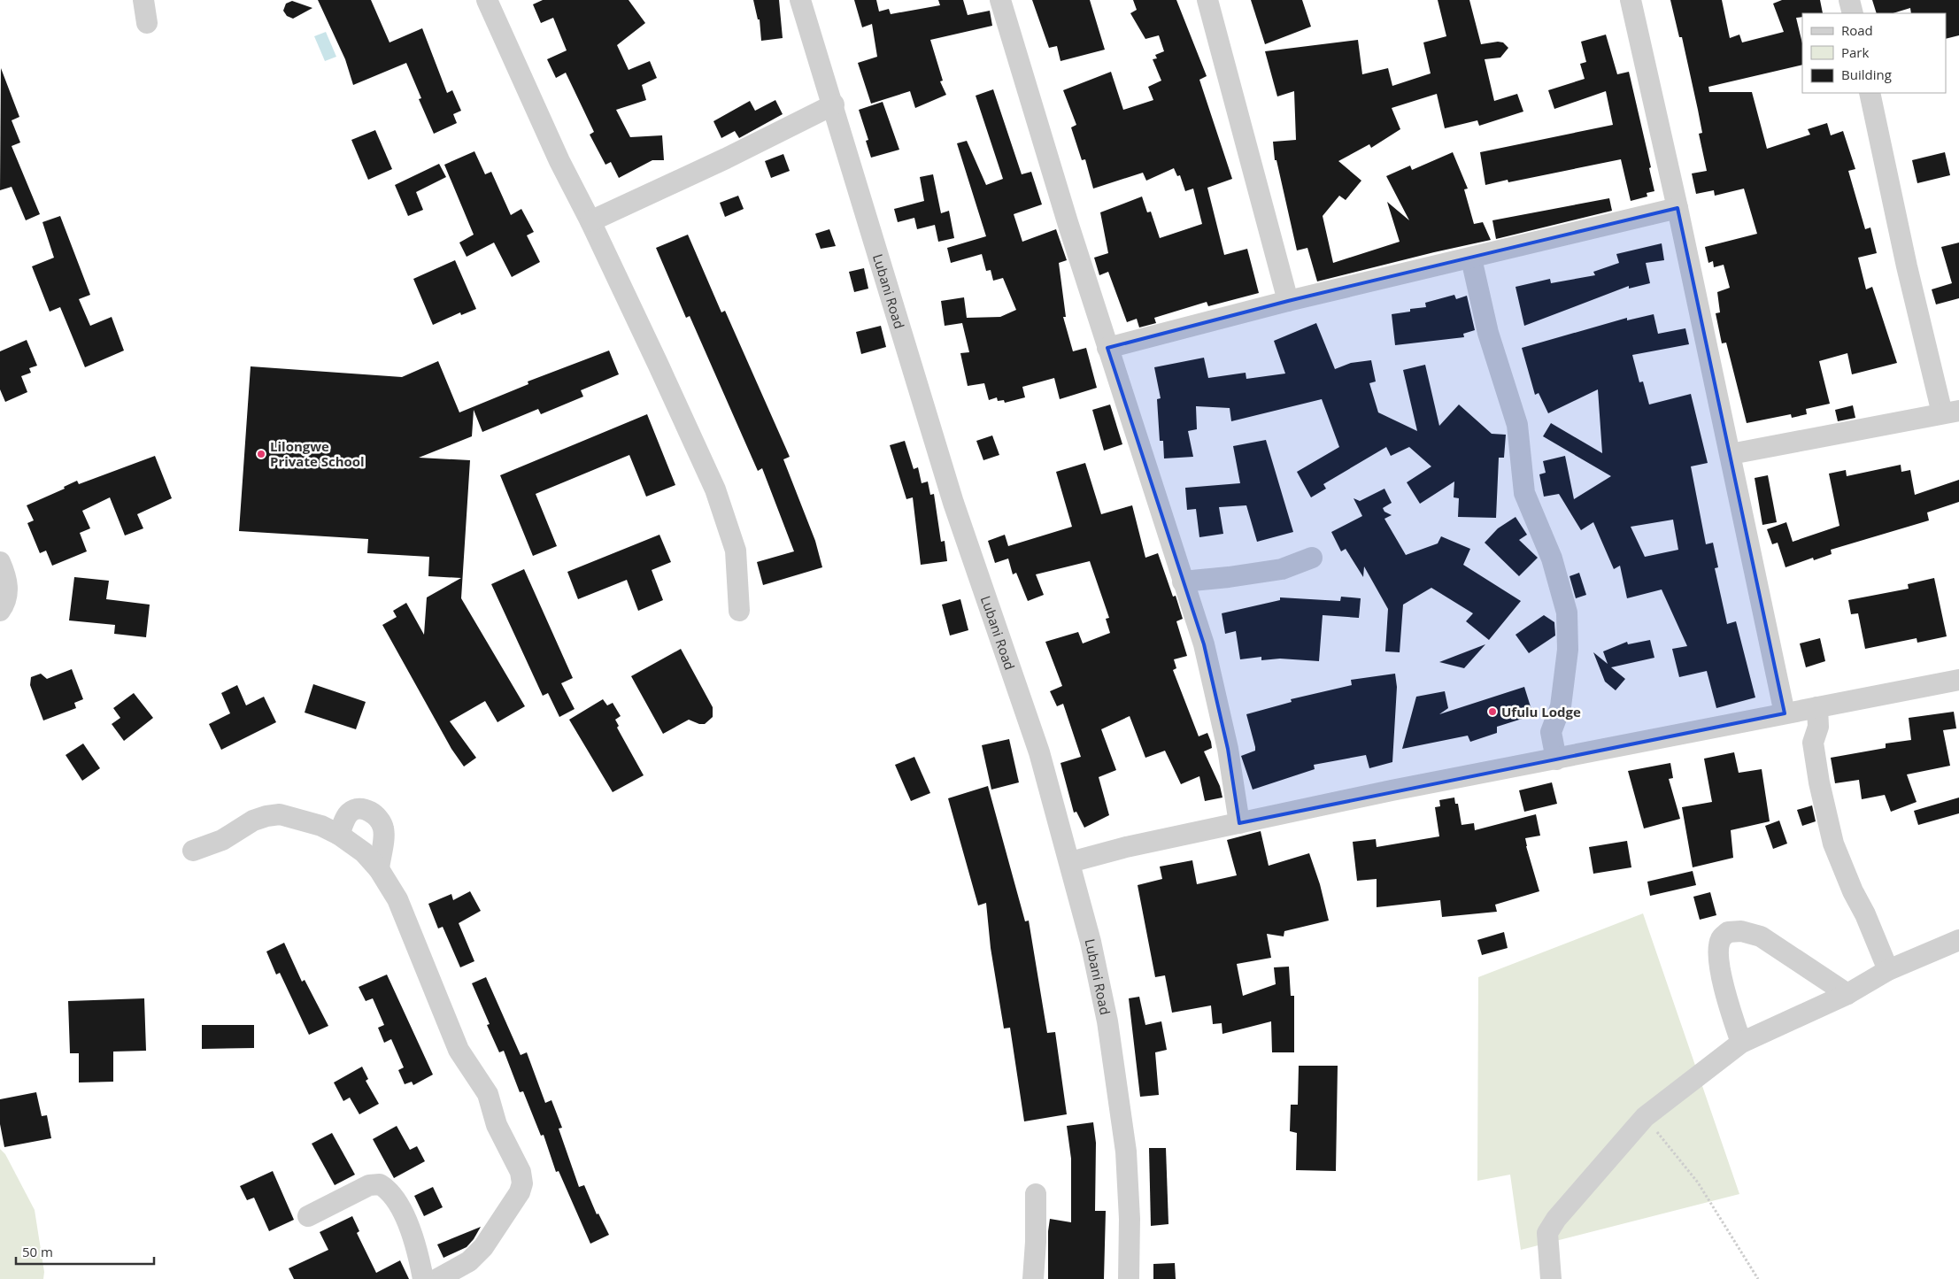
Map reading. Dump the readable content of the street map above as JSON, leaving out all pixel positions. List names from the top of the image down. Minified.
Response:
{"streets":{"street":["Lubani Road"]},"places":["Lilongwe Private School","Ufulu Lodge"],"legend":["Road","Park","Building"],"scale_bar":"50 m"}
